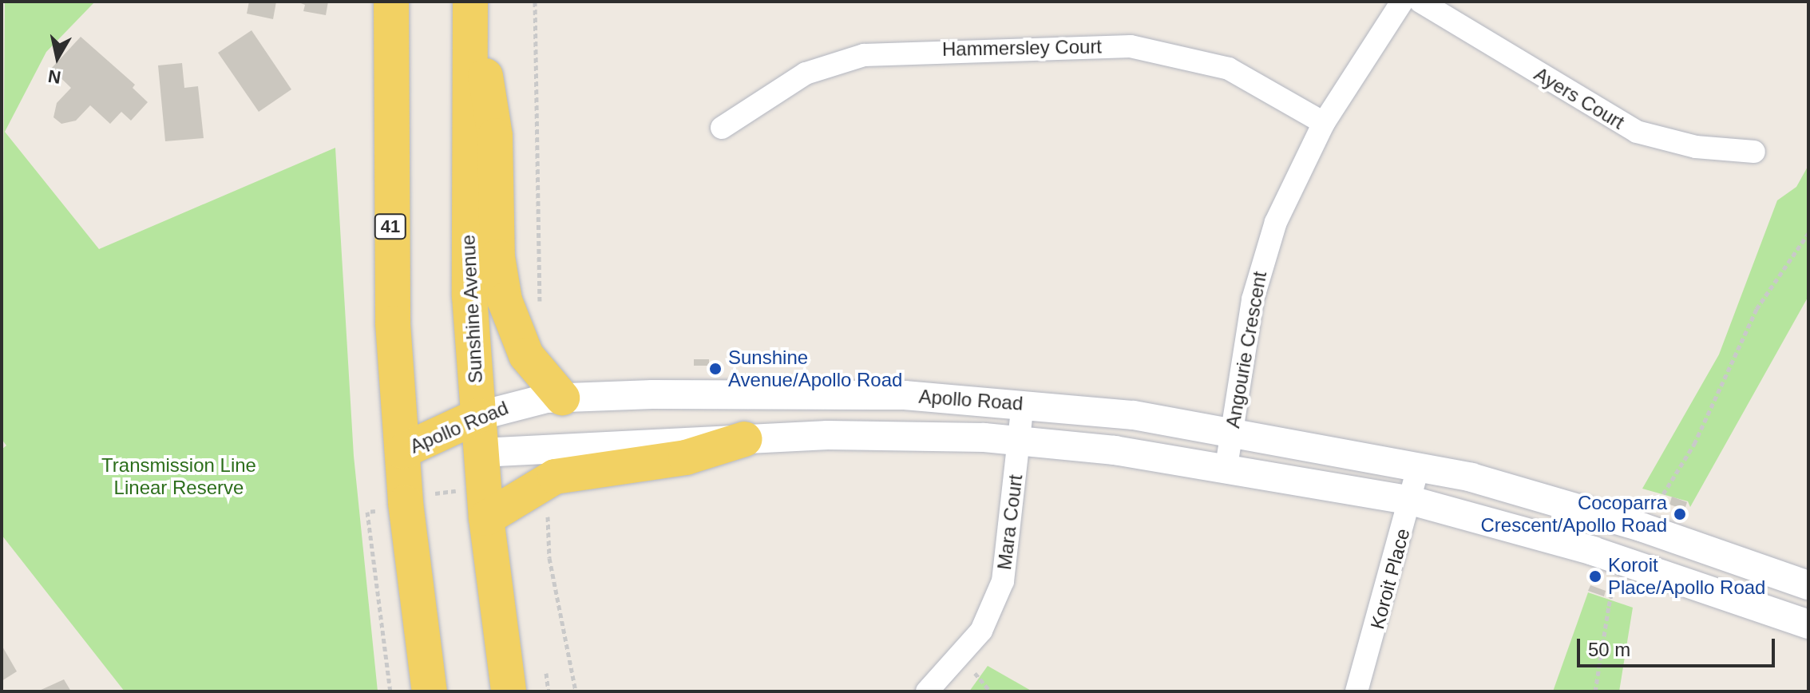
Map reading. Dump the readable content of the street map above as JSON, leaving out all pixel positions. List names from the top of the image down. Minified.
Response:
{"streets":{"main road":["41","Sunshine Avenue","Apollo Road"],"street":["Hammersley Court","Ayers Court","Angourie Crescent","Mara Court","Koroit Place"]},"crossings":[["Hammersley Court","Angourie Crescent"],["41","Apollo Road"],["Sunshine Avenue","Apollo Road"],["Angourie Crescent","Apollo Road"],["Apollo Road","Mara Court"],["Apollo Road","Koroit Place"]],"parks":["Transmission Line Linear Reserve"],"places":["Sunshine Avenue/Apollo Road","Cocoparra Crescent/Apollo Road","Koroit Place/Apollo Road"],"scale_bar":"50 m","north":"bottom"}
